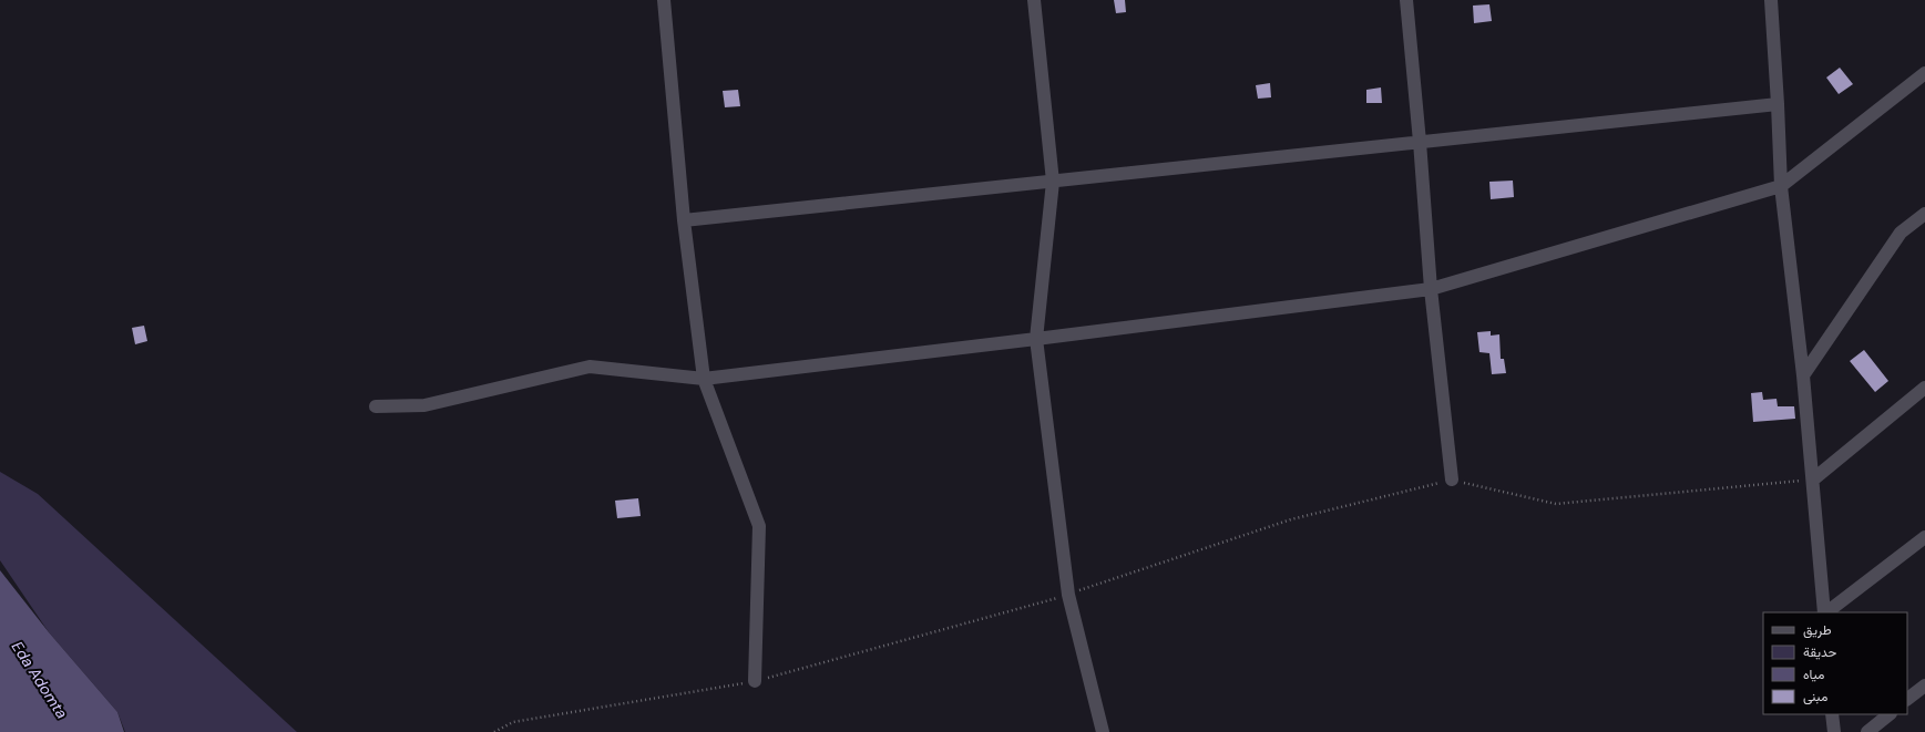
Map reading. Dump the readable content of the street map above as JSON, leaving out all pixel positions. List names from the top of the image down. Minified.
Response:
{"water":["Eda Adomta"],"legend":["طريق","حديقة","مياه","مبنى"]}
